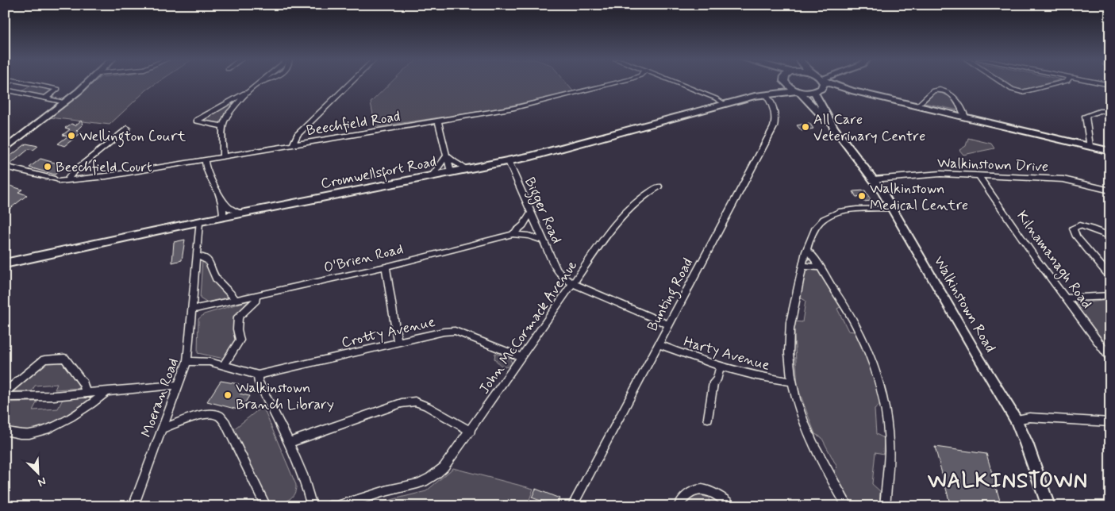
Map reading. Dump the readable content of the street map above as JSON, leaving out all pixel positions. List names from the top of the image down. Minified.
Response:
{"streets":{"main road":["Cromwellsfort Road","Walkinstown Road"],"street":["Beechfield Road","Walkinstown Drive","Bigger Road","O'Brien Road","Kilnamanagh Road","Bunting Road","John McCormack Avenue","Crotty Avenue","Harty Avenue","Moeran Road"]},"crossings":[["Walkinstown Drive","Kilnamanagh Road"],["Walkinstown Drive","Walkinstown Road"],["Cromwellsfort Road","Bigger Road"],["Cromwellsfort Road","Bunting Road"],["Cromwellsfort Road","Walkinstown Road"],["Cromwellsfort Road","Moeran Road"],["Bigger Road","Bunting Road"],["Bigger Road","John McCormack Avenue"],["O'Brien Road","Moeran Road"],["Bunting Road","Harty Avenue"],["John McCormack Avenue","Crotty Avenue"]],"districts":["WALKINSTOWN"],"places":["All Care Veterinary Centre","Wellington Court","Beechfield Court","Walkinstown Medical Centre","Walkinstown Branch Library"],"north":"bottom right"}
